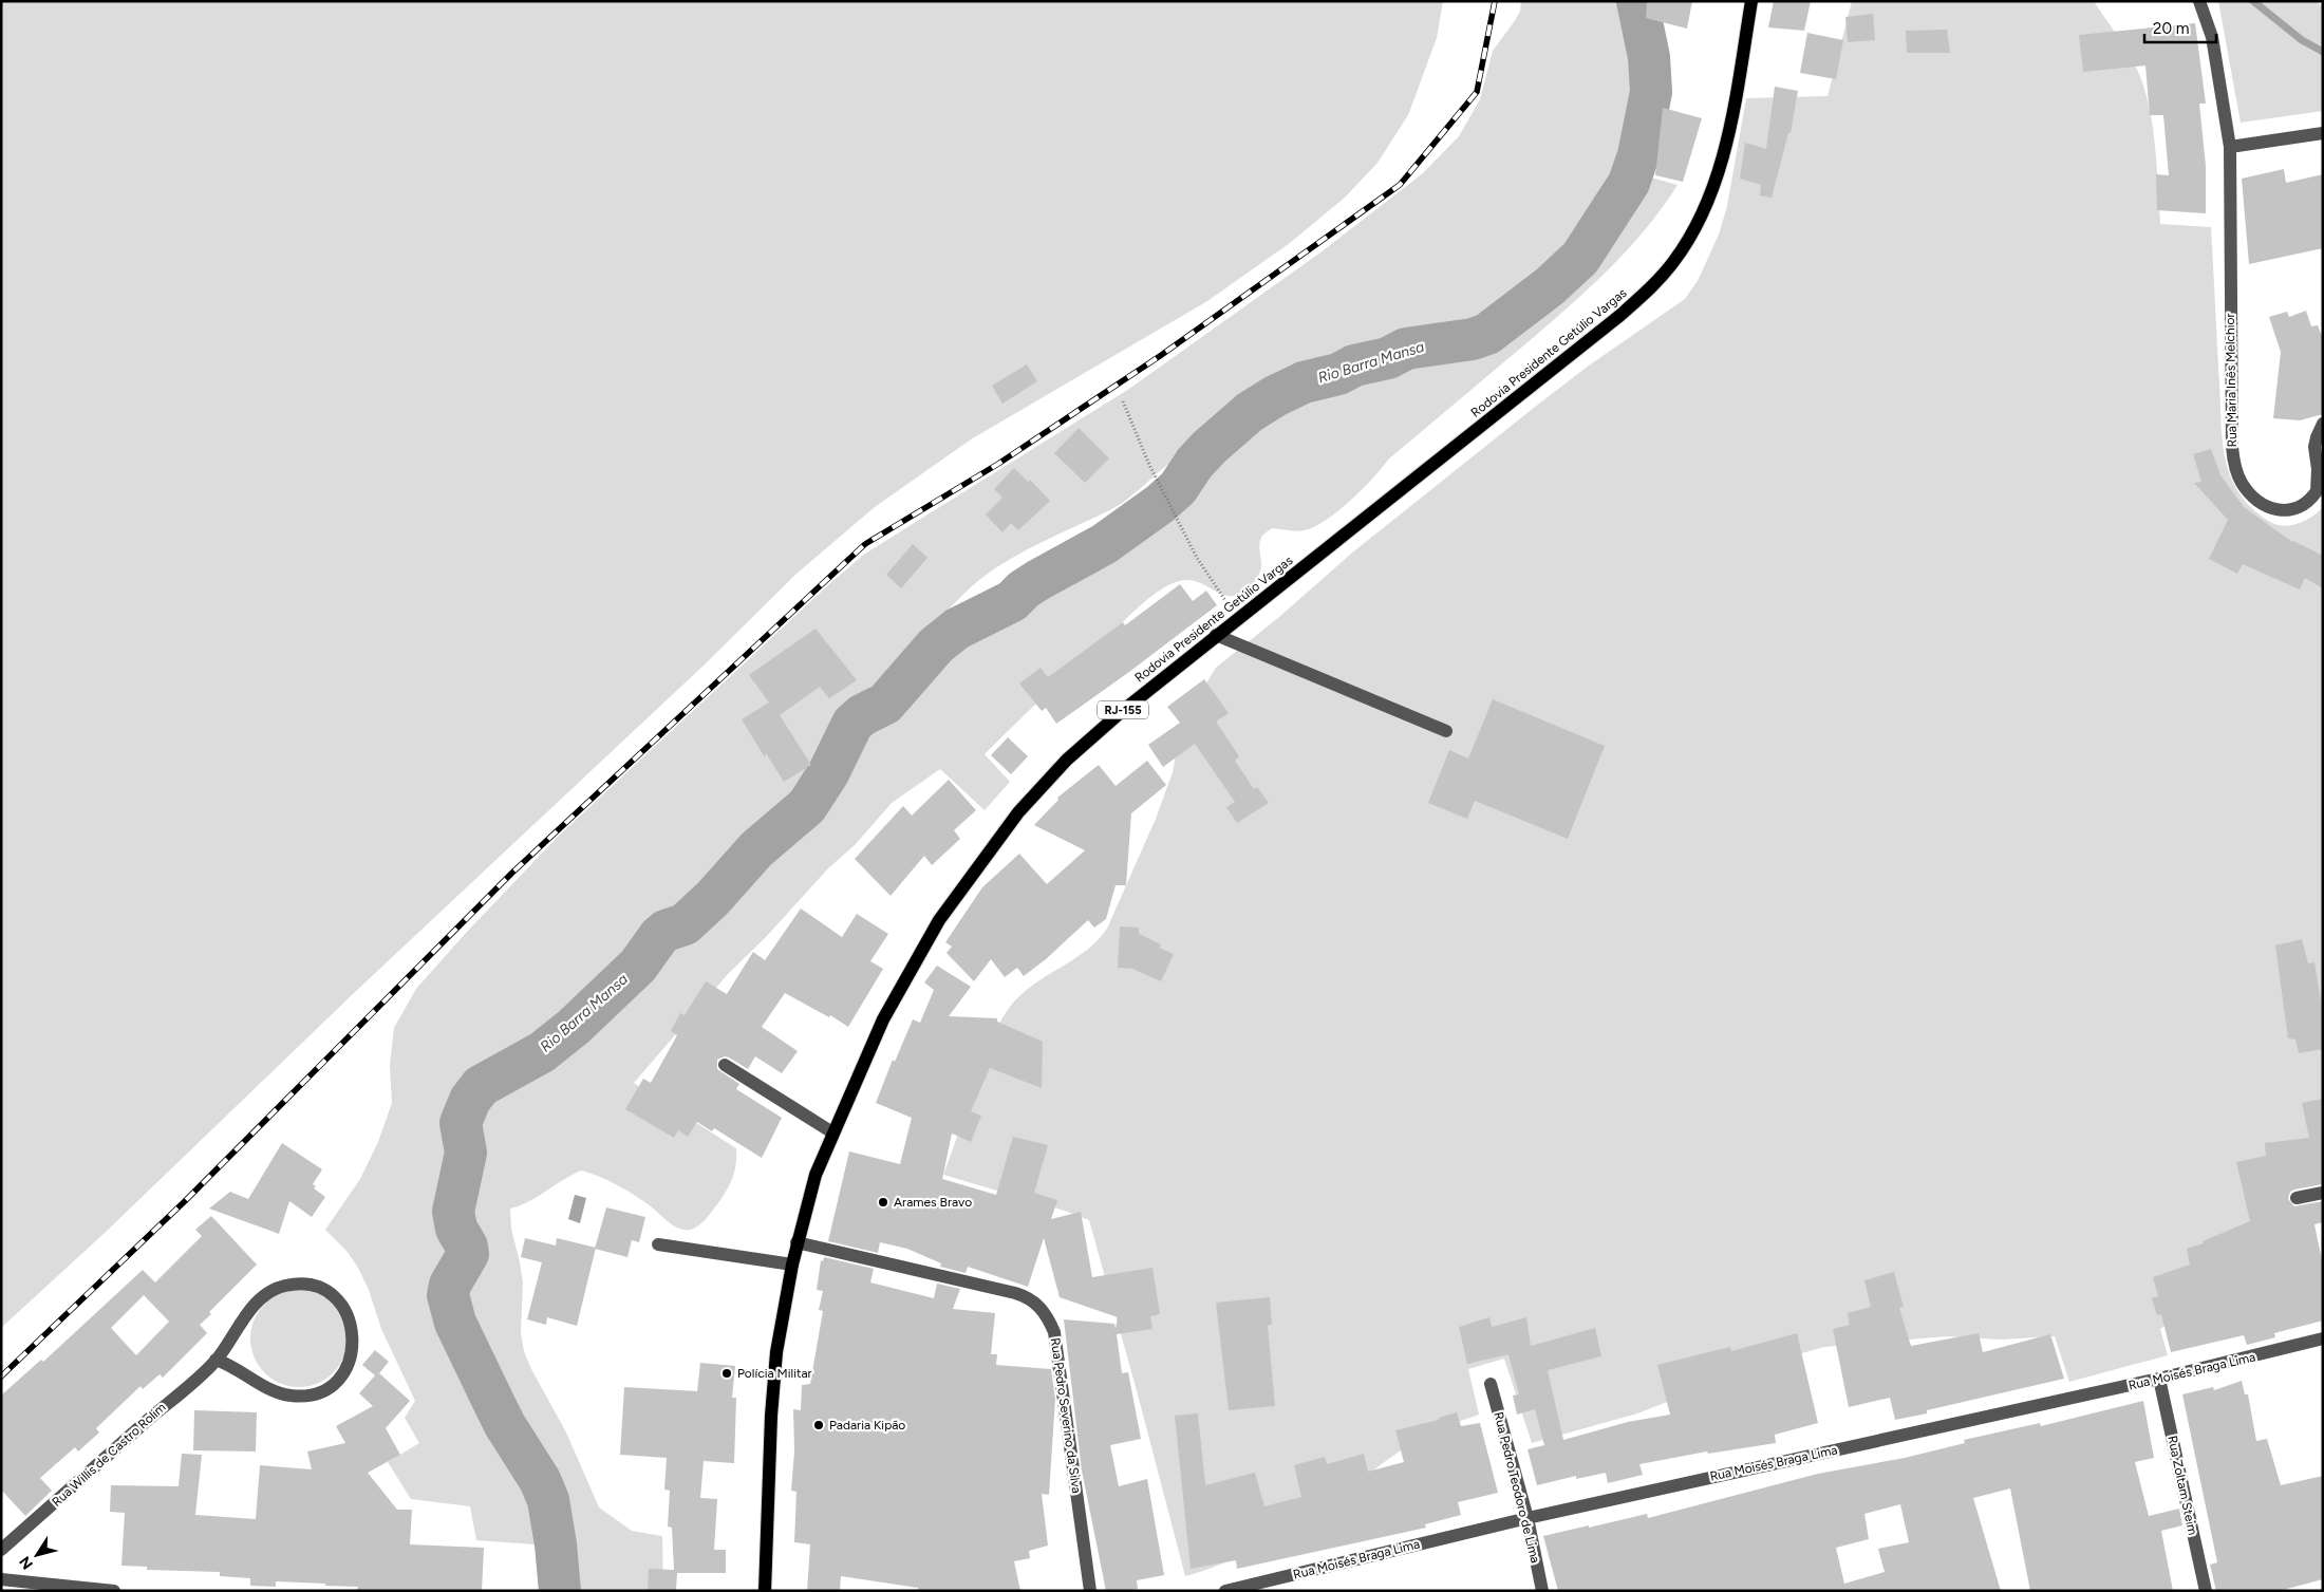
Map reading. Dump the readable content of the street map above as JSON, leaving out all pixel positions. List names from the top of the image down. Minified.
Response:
{"streets":{"main road":["Rodovia Presidente Getúlio Vargas","RJ-155"],"street":["Rua Maria Inês Melchior","Rua Moisés Braga Lima","Rua Pedro Severino da Silva","Rua Willis de Castro Rolim","Rua Zoltam Steim","Rua Pedro Teodoro de Lima"]},"crossings":[["Rodovia Presidente Getúlio Vargas","Rua Pedro Severino da Silva"],["Rua Moisés Braga Lima","Rua Zoltam Steim"],["Rua Moisés Braga Lima","Rua Pedro Teodoro de Lima"]],"water":["Rio Barra Mansa"],"places":["Arames Bravo","Polícia Militar","Padaria Kipão"],"scale_bar":"20 m","north":"bottom left"}
